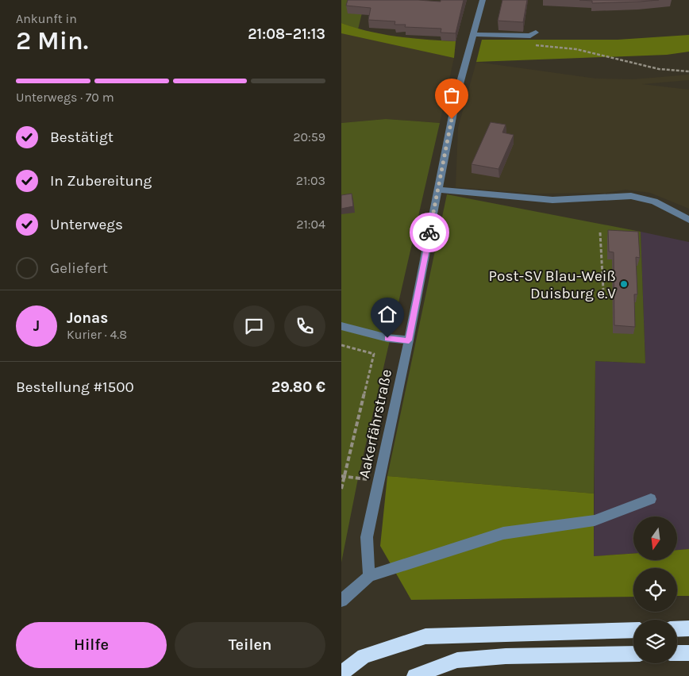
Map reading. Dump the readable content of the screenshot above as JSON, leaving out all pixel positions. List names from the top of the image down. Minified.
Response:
{"streets":{"street":["Aakerfährstraße"]},"places":["Post-SV Blau-Weiß Duisburg e.V"],"north":"bottom","page":{"heading":["2 Min.","Ankunft in","21:08–21:13"],"panel":["Jonas","Kurier · 4.8","Bestellung #1500","29.80 €"],"bar":"Unterwegs · 70 m","list":[["Bestätigt","20:59"],["In Zubereitung","21:03"],["Unterwegs","21:04"],"Geliefert"],"round":"J","buttons":["Hilfe","Teilen"]}}
